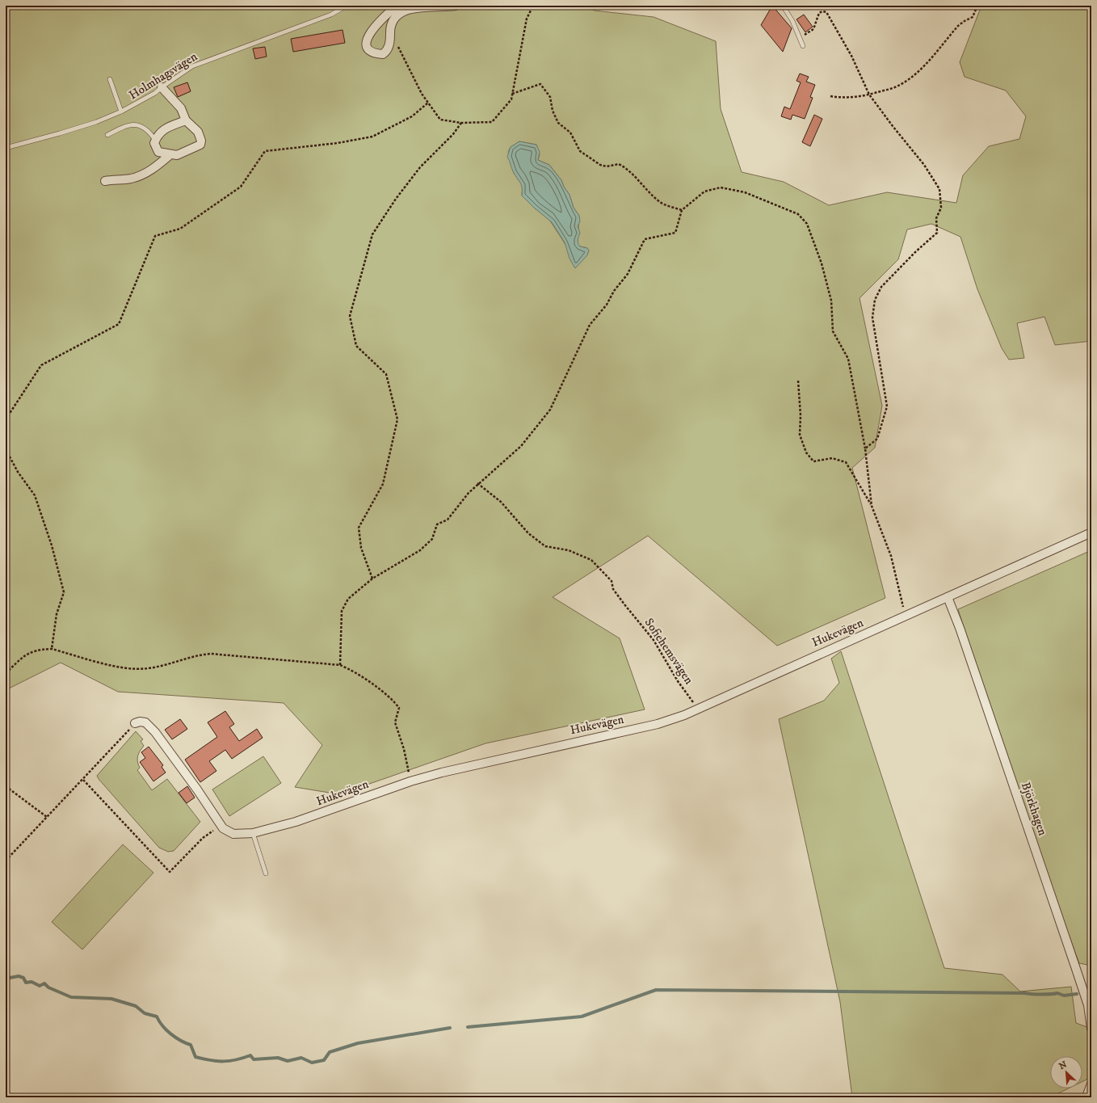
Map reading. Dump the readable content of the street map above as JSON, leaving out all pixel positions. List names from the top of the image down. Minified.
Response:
{"streets":{"street":["Hukevägen","Björkhagen"],"lane":["Holmhagsvägen"],"path":["Sofiehemsvägen"]},"crossings":[["Hukevägen","Sofiehemsvägen"],["Hukevägen","Björkhagen"]],"north":"top left"}
